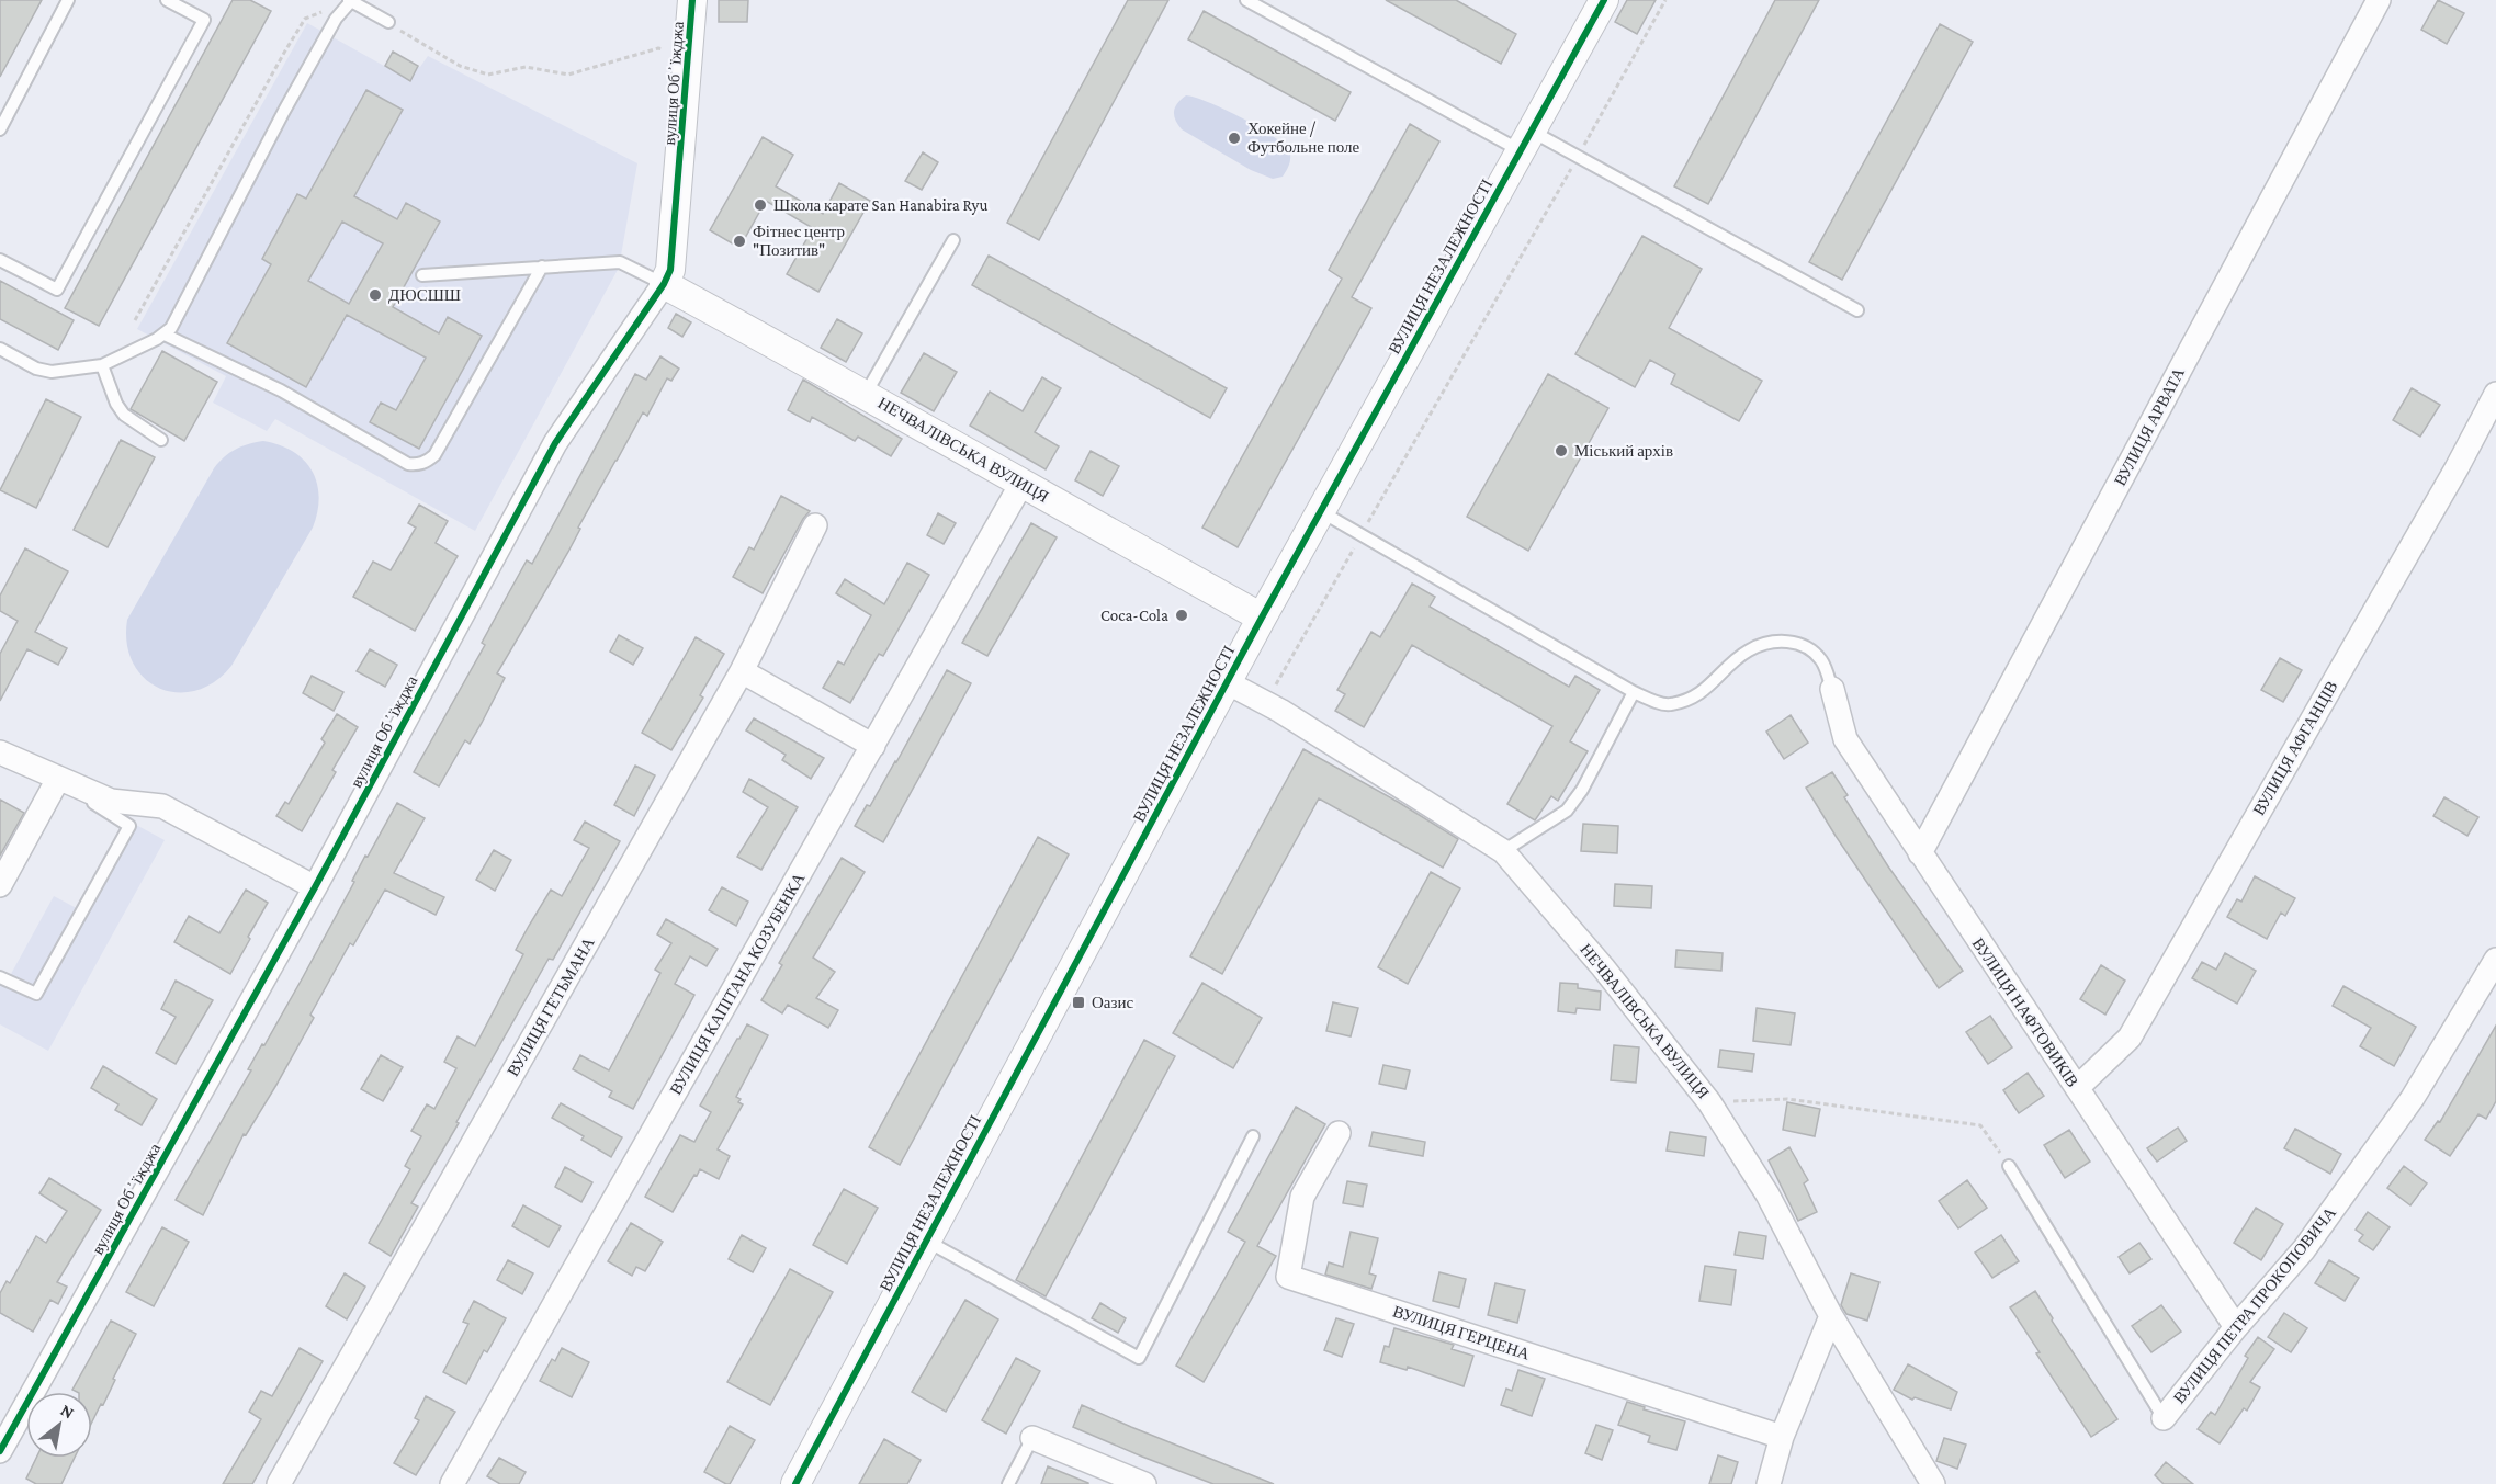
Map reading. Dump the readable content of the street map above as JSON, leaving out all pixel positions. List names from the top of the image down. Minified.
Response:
{"streets":{"street":["вулиця Обʼїжджа","ВУЛИЦЯ НЕЗАЛЕЖНОСТІ","ВУЛИЦЯ АРВАТА","НЕЧВАЛІВСЬКА ВУЛИЦЯ","ВУЛИЦЯ АФГАНЦІВ","ВУЛИЦЯ КАПІТАНА КОЗУБЕНКА","ВУЛИЦЯ ГЕТЬМАНА","ВУЛИЦЯ НАФТОВИКІВ","ВУЛИЦЯ ПЕТРА ПРОКОПОВИЧА","ВУЛИЦЯ ГЕРЦЕНА"]},"crossings":[["вулиця Обʼїжджа","НЕЧВАЛІВСЬКА ВУЛИЦЯ"],["ВУЛИЦЯ НЕЗАЛЕЖНОСТІ","НЕЧВАЛІВСЬКА ВУЛИЦЯ"],["ВУЛИЦЯ АРВАТА","ВУЛИЦЯ НАФТОВИКІВ"],["НЕЧВАЛІВСЬКА ВУЛИЦЯ","ВУЛИЦЯ КАПІТАНА КОЗУБЕНКА"],["ВУЛИЦЯ АФГАНЦІВ","ВУЛИЦЯ НАФТОВИКІВ"],["ВУЛИЦЯ НАФТОВИКІВ","ВУЛИЦЯ ПЕТРА ПРОКОПОВИЧА"]],"places":{"other":["Хокейне / Футбольне поле","Школа карате San Hanabira Ryu","Фітнес центр \"Позитив\"","ДЮСШШ","Міський архів","Coca-Cola"],"transit":["Оазис"]},"north":"top right"}
